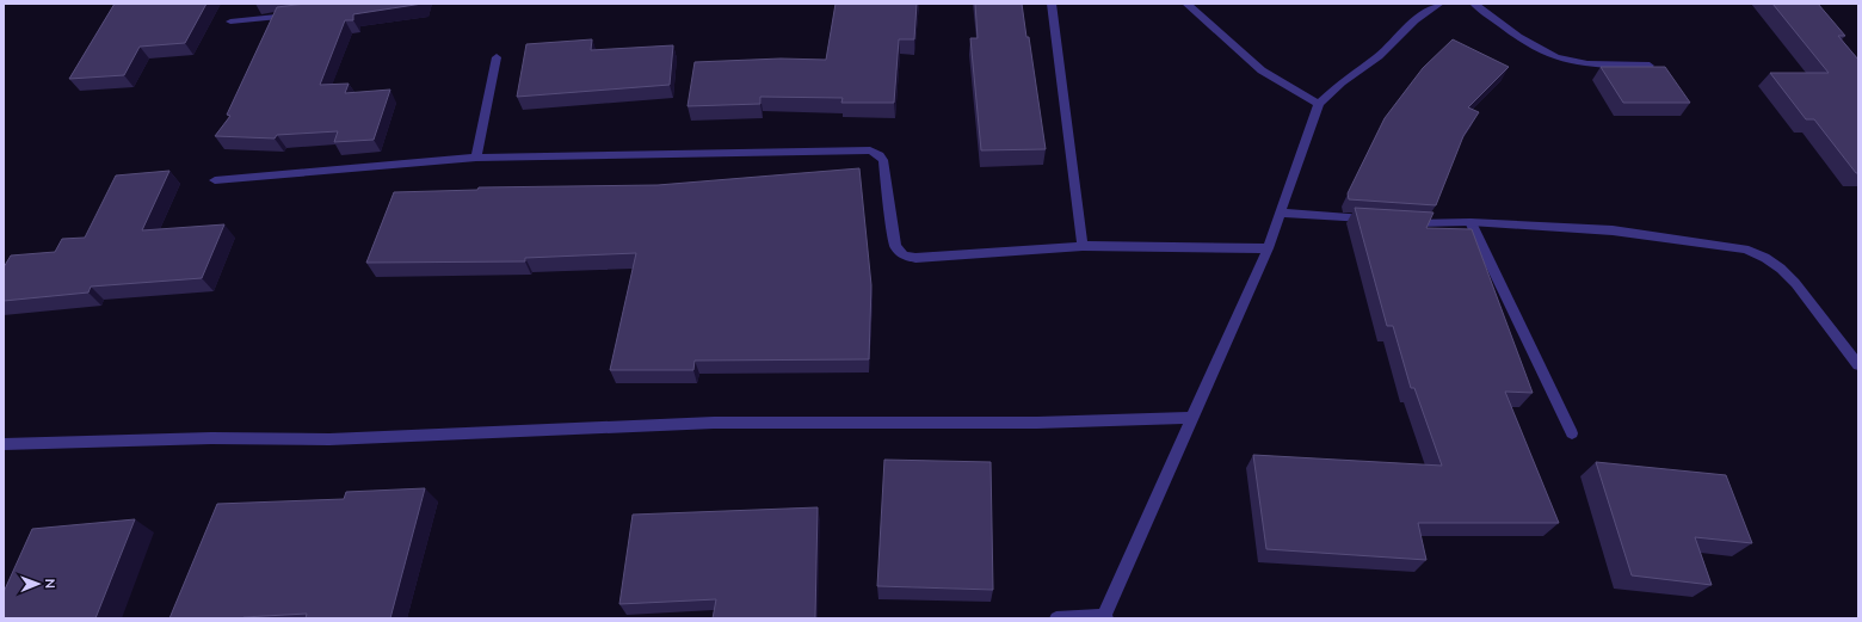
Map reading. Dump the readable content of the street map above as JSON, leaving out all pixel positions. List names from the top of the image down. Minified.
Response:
{"north":"right"}
